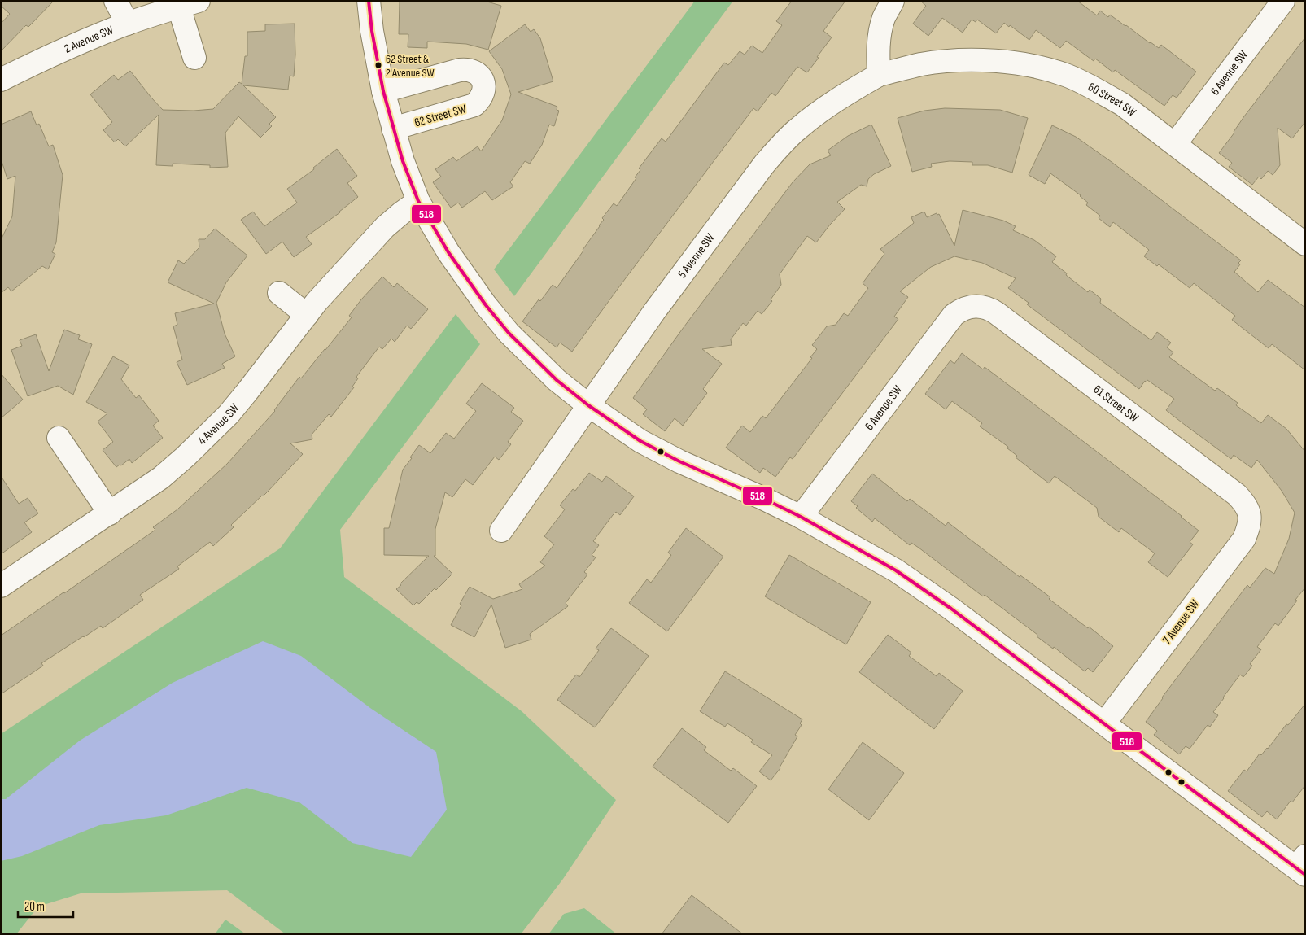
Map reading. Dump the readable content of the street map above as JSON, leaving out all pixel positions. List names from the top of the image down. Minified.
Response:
{"streets":{"street":["2 Avenue SW","6 Avenue SW","60 Street SW","62 Street SW","5 Avenue SW","61 Street SW","4 Avenue SW","7 Avenue SW"]},"crossings":[["6 Avenue SW","60 Street SW"],["6 Avenue SW","61 Street SW"],["60 Street SW","5 Avenue SW"],["61 Street SW","7 Avenue SW"]],"places":["62 Street & 2 Avenue SW"],"lines":["transit line 518"],"scale_bar":"20 m"}
